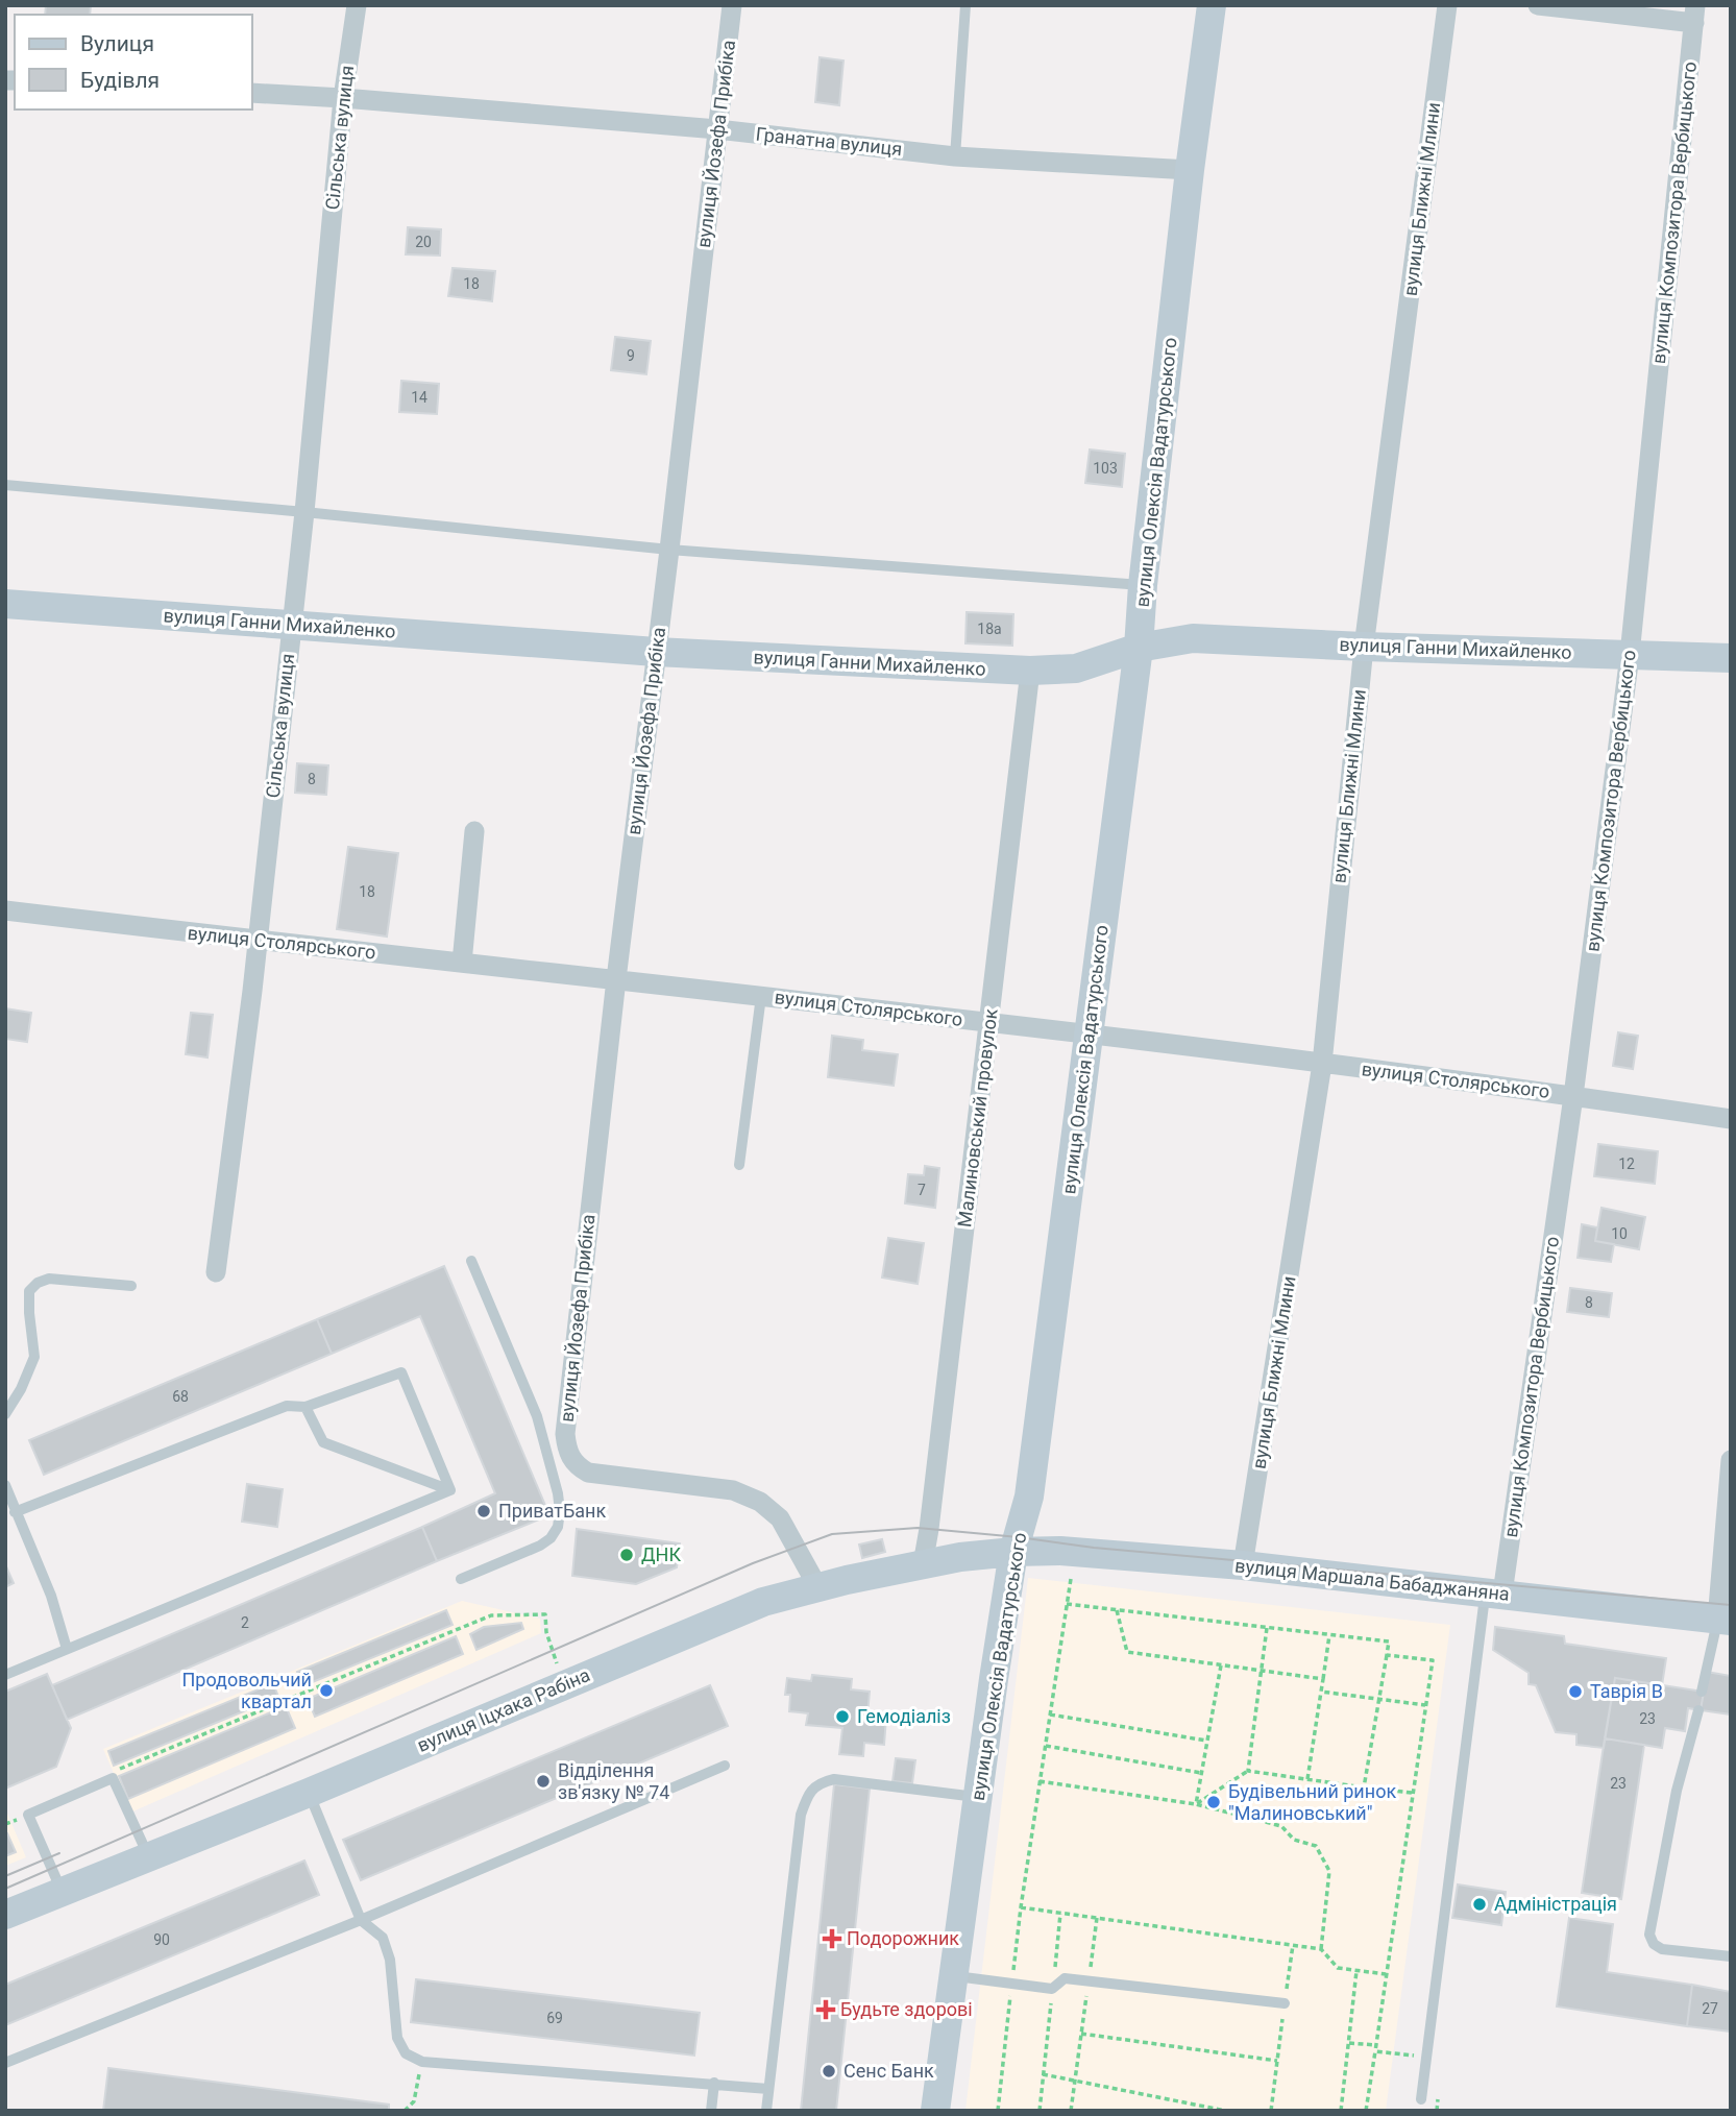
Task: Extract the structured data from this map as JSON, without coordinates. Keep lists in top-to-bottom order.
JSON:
{
  "streets": {
    "street": [
      "Сільська вулиця",
      "Гранатна вулиця",
      "вулиця Йозефа Прибіка",
      "вулиця Ближні Млини",
      "вулиця Композитора Вербицького",
      "вулиця Олексія Вадатурського",
      "вулиця Ганни Михайленко",
      "вулиця Столярського",
      "Малиновський провулок",
      "вулиця Маршала Бабаджаняна",
      "вулиця Іцхака Рабіна"
    ]
  },
  "crossings": [
    ["Сільська вулиця", "Гранатна вулиця"],
    ["Сільська вулиця", "вулиця Ганни Михайленко"],
    ["Сільська вулиця", "вулиця Столярського"],
    ["Гранатна вулиця", "вулиця Йозефа Прибіка"],
    ["Гранатна вулиця", "вулиця Олексія Вадатурського"],
    ["вулиця Йозефа Прибіка", "вулиця Ганни Михайленко"],
    ["вулиця Йозефа Прибіка", "вулиця Столярського"],
    ["вулиця Ближні Млини", "вулиця Ганни Михайленко"],
    ["вулиця Ближні Млини", "вулиця Столярського"],
    ["вулиця Ближні Млини", "вулиця Маршала Бабаджаняна"],
    ["вулиця Композитора Вербицького", "вулиця Ганни Михайленко"],
    ["вулиця Композитора Вербицького", "вулиця Столярського"],
    ["вулиця Композитора Вербицького", "вулиця Маршала Бабаджаняна"],
    ["вулиця Олексія Вадатурського", "вулиця Ганни Михайленко"],
    ["вулиця Олексія Вадатурського", "вулиця Столярського"],
    ["вулиця Олексія Вадатурського", "вулиця Маршала Бабаджаняна"],
    ["вулиця Олексія Вадатурського", "вулиця Іцхака Рабіна"],
    ["вулиця Ганни Михайленко", "Малиновський провулок"],
    ["вулиця Столярського", "Малиновський провулок"],
    ["Малиновський провулок", "вулиця Іцхака Рабіна"],
    ["вулиця Маршала Бабаджаняна", "вулиця Іцхака Рабіна"]
  ],
  "places": {
    "other": [
      "ПриватБанк",
      "ДНК",
      "Продовольчий квартал",
      "Таврія В",
      "Гемодіаліз",
      "Відділення зв'язку № 74",
      "Будівельний ринок \"Малиновський\"",
      "Адміністрація",
      "Сенс Банк"
    ],
    "health": ["Подорожник", "Будьте здорові"]
  },
  "house_numbers": [
    "20",
    "18",
    "9",
    "14",
    "103",
    "18а",
    "8",
    "18",
    "12",
    "7",
    "10",
    "8",
    "68",
    "2",
    "23",
    "23",
    "90",
    "27",
    "69"
  ],
  "legend": ["Вулиця", "Будівля"]
}
